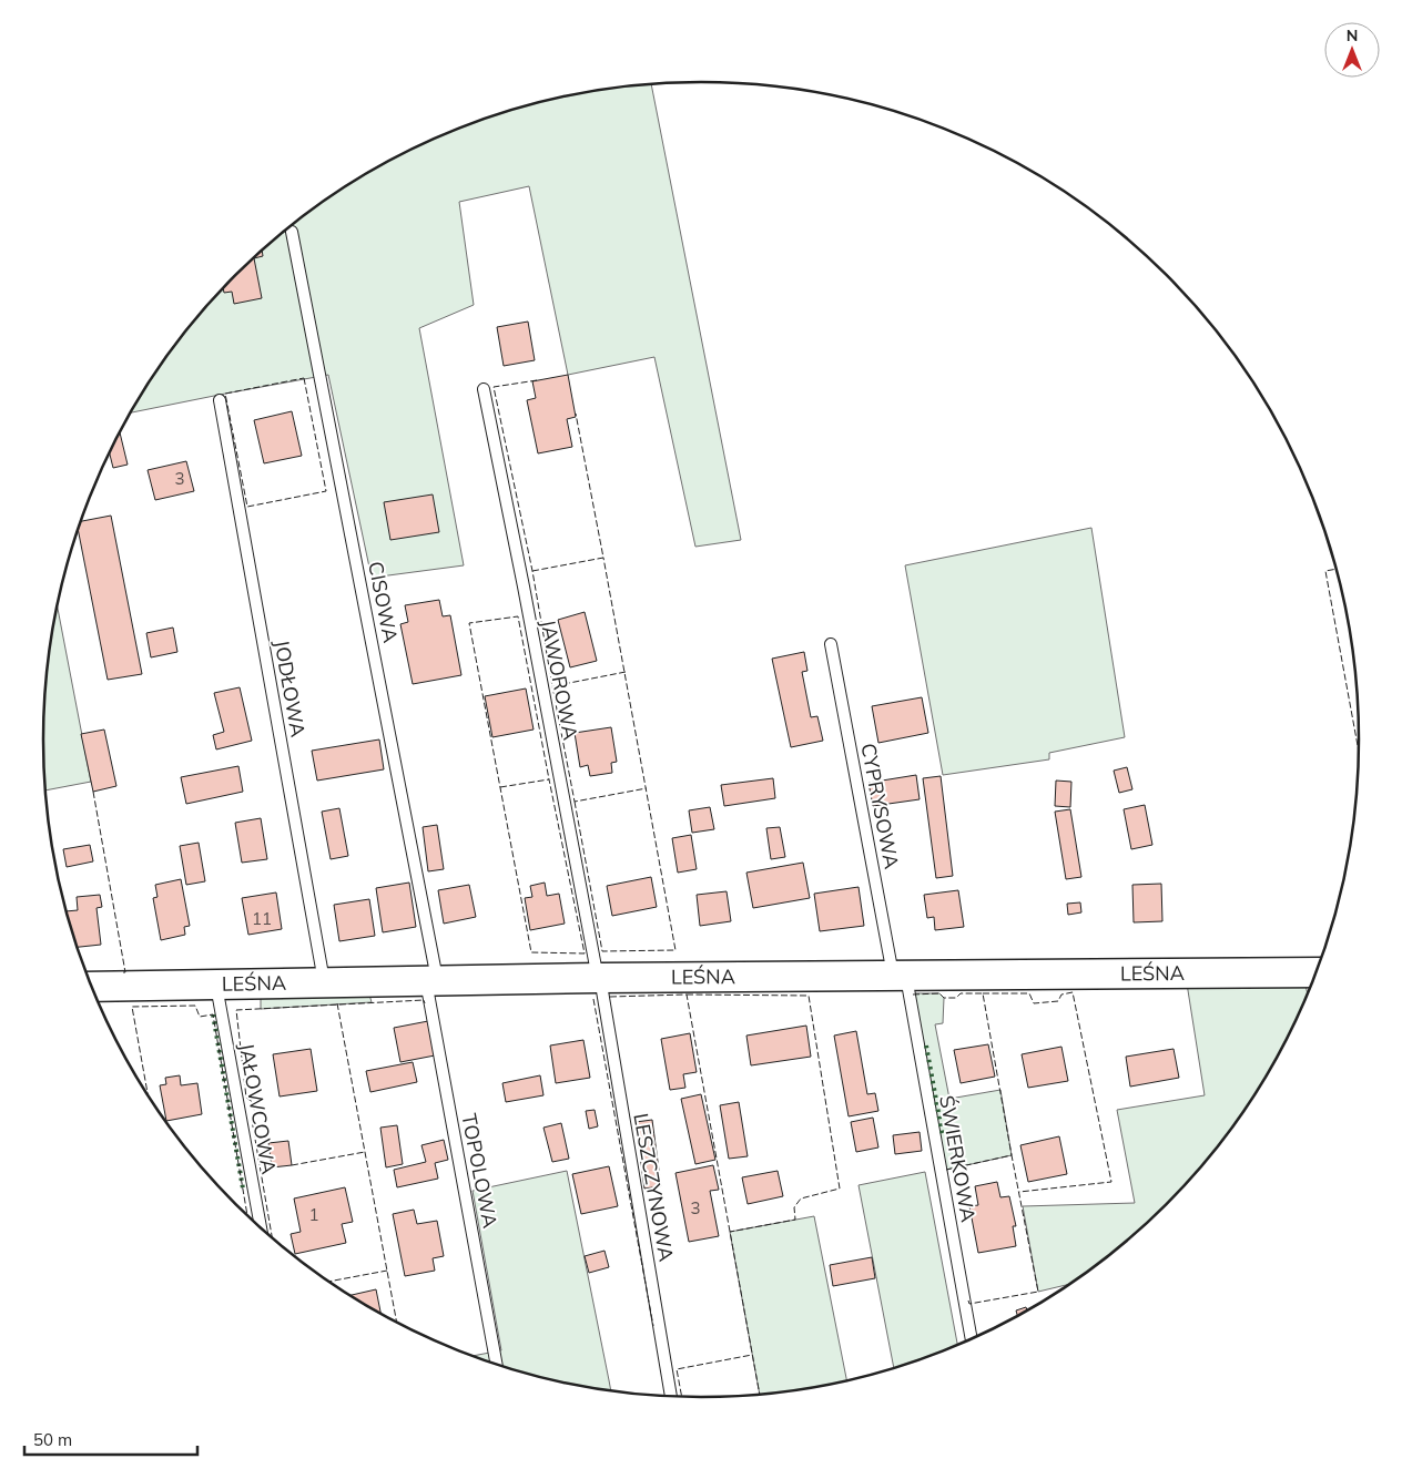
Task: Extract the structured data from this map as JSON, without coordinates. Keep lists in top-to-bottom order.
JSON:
{
  "streets": {
    "street": ["LEŚNA"],
    "lane": [
      "CISOWA",
      "JAWOROWA",
      "JODŁOWA",
      "CYPRYSOWA",
      "JAŁOWCOWA",
      "ŚWIERKOWA",
      "TOPOLOWA",
      "LESZCZYNOWA"
    ]
  },
  "crossings": [
    ["CISOWA", "LEŚNA"],
    ["CISOWA", "TOPOLOWA"],
    ["JAWOROWA", "LEŚNA"],
    ["JAWOROWA", "LESZCZYNOWA"],
    ["JODŁOWA", "LEŚNA"],
    ["CYPRYSOWA", "LEŚNA"],
    ["CYPRYSOWA", "ŚWIERKOWA"],
    ["LEŚNA", "JAŁOWCOWA"],
    ["LEŚNA", "ŚWIERKOWA"],
    ["LEŚNA", "TOPOLOWA"],
    ["LEŚNA", "LESZCZYNOWA"]
  ],
  "house_numbers": [
    "3",
    "11",
    "3",
    "1"
  ],
  "scale_bar": "50 m",
  "north": "top"
}
